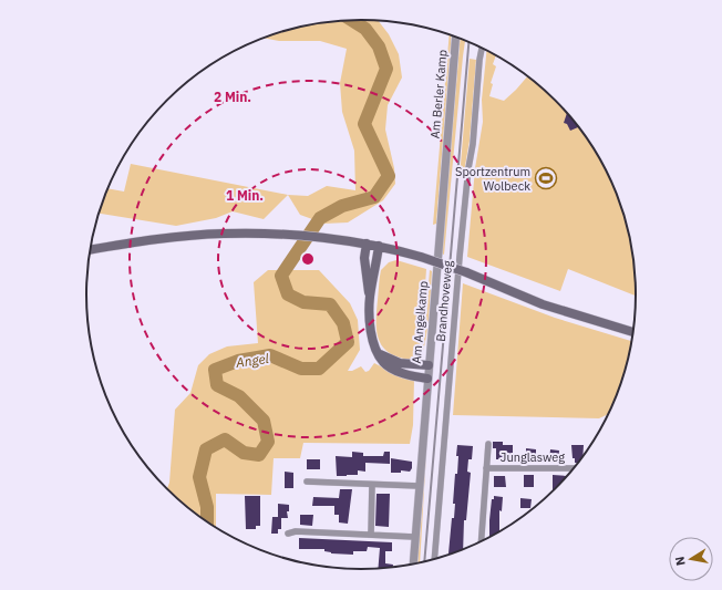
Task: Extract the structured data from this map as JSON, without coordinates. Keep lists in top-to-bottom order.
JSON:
{
  "streets": {
    "street": [
      "Am Berler Kamp",
      "Brandhoveweg",
      "Am Angelkamp",
      "Junglasweg"
    ]
  },
  "crossings": [
    ["Am Berler Kamp", "Am Angelkamp"]
  ],
  "water": ["Angel"],
  "places": {
    "sports": ["Sportzentrum Wolbeck"]
  },
  "north": "left",
  "rings": ["2 Min.", "1 Min."]
}
